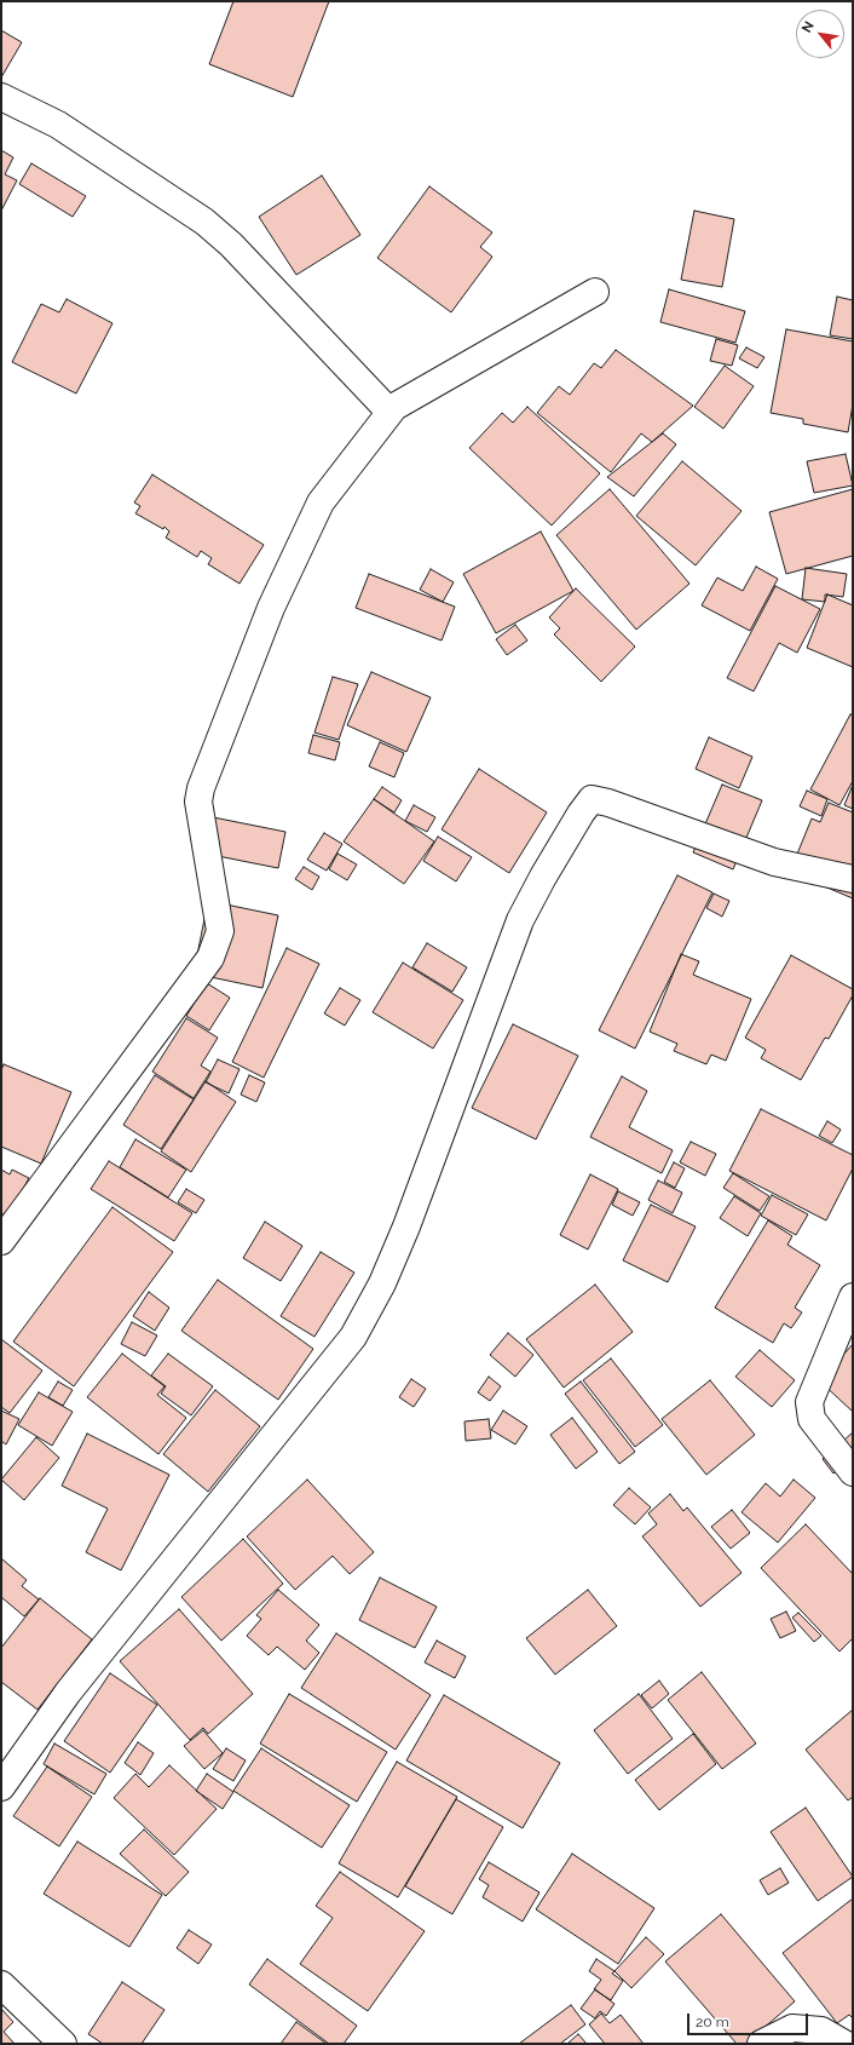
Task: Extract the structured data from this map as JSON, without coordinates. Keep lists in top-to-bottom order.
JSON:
{
  "scale_bar": "20 m",
  "north": "top left"
}
